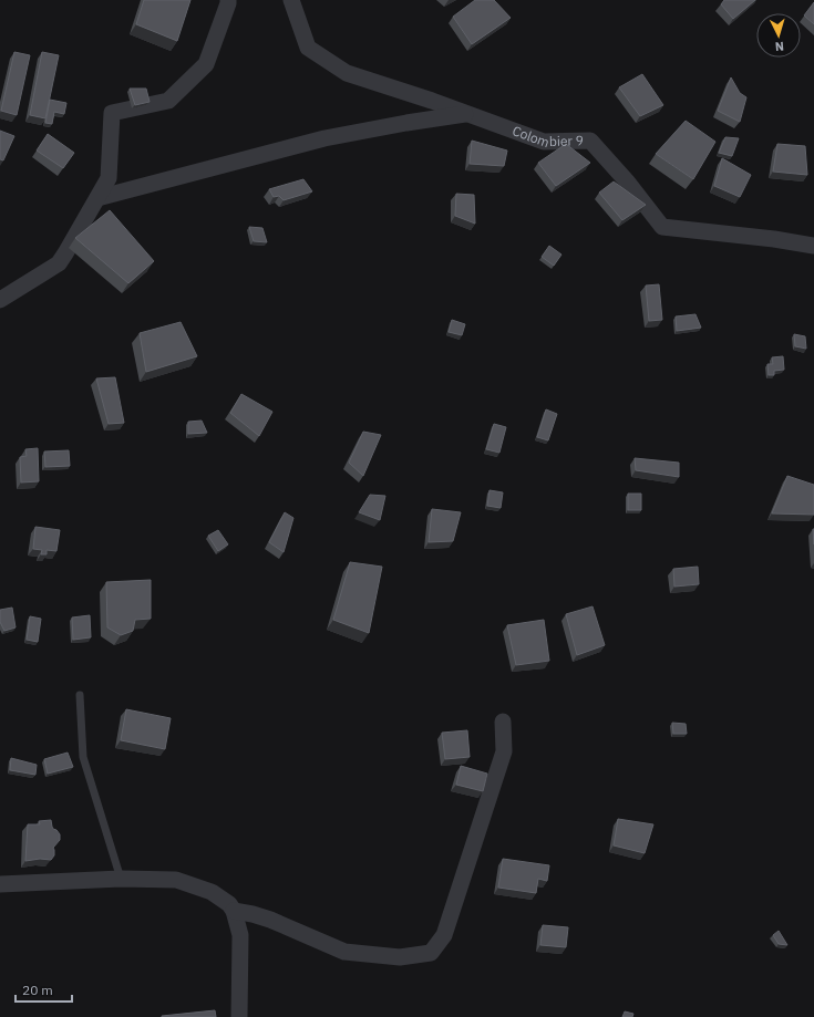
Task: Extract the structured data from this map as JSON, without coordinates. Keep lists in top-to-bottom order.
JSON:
{
  "streets": {
    "street": ["Colombier 9"]
  },
  "scale_bar": "20 m",
  "north": "bottom"
}
